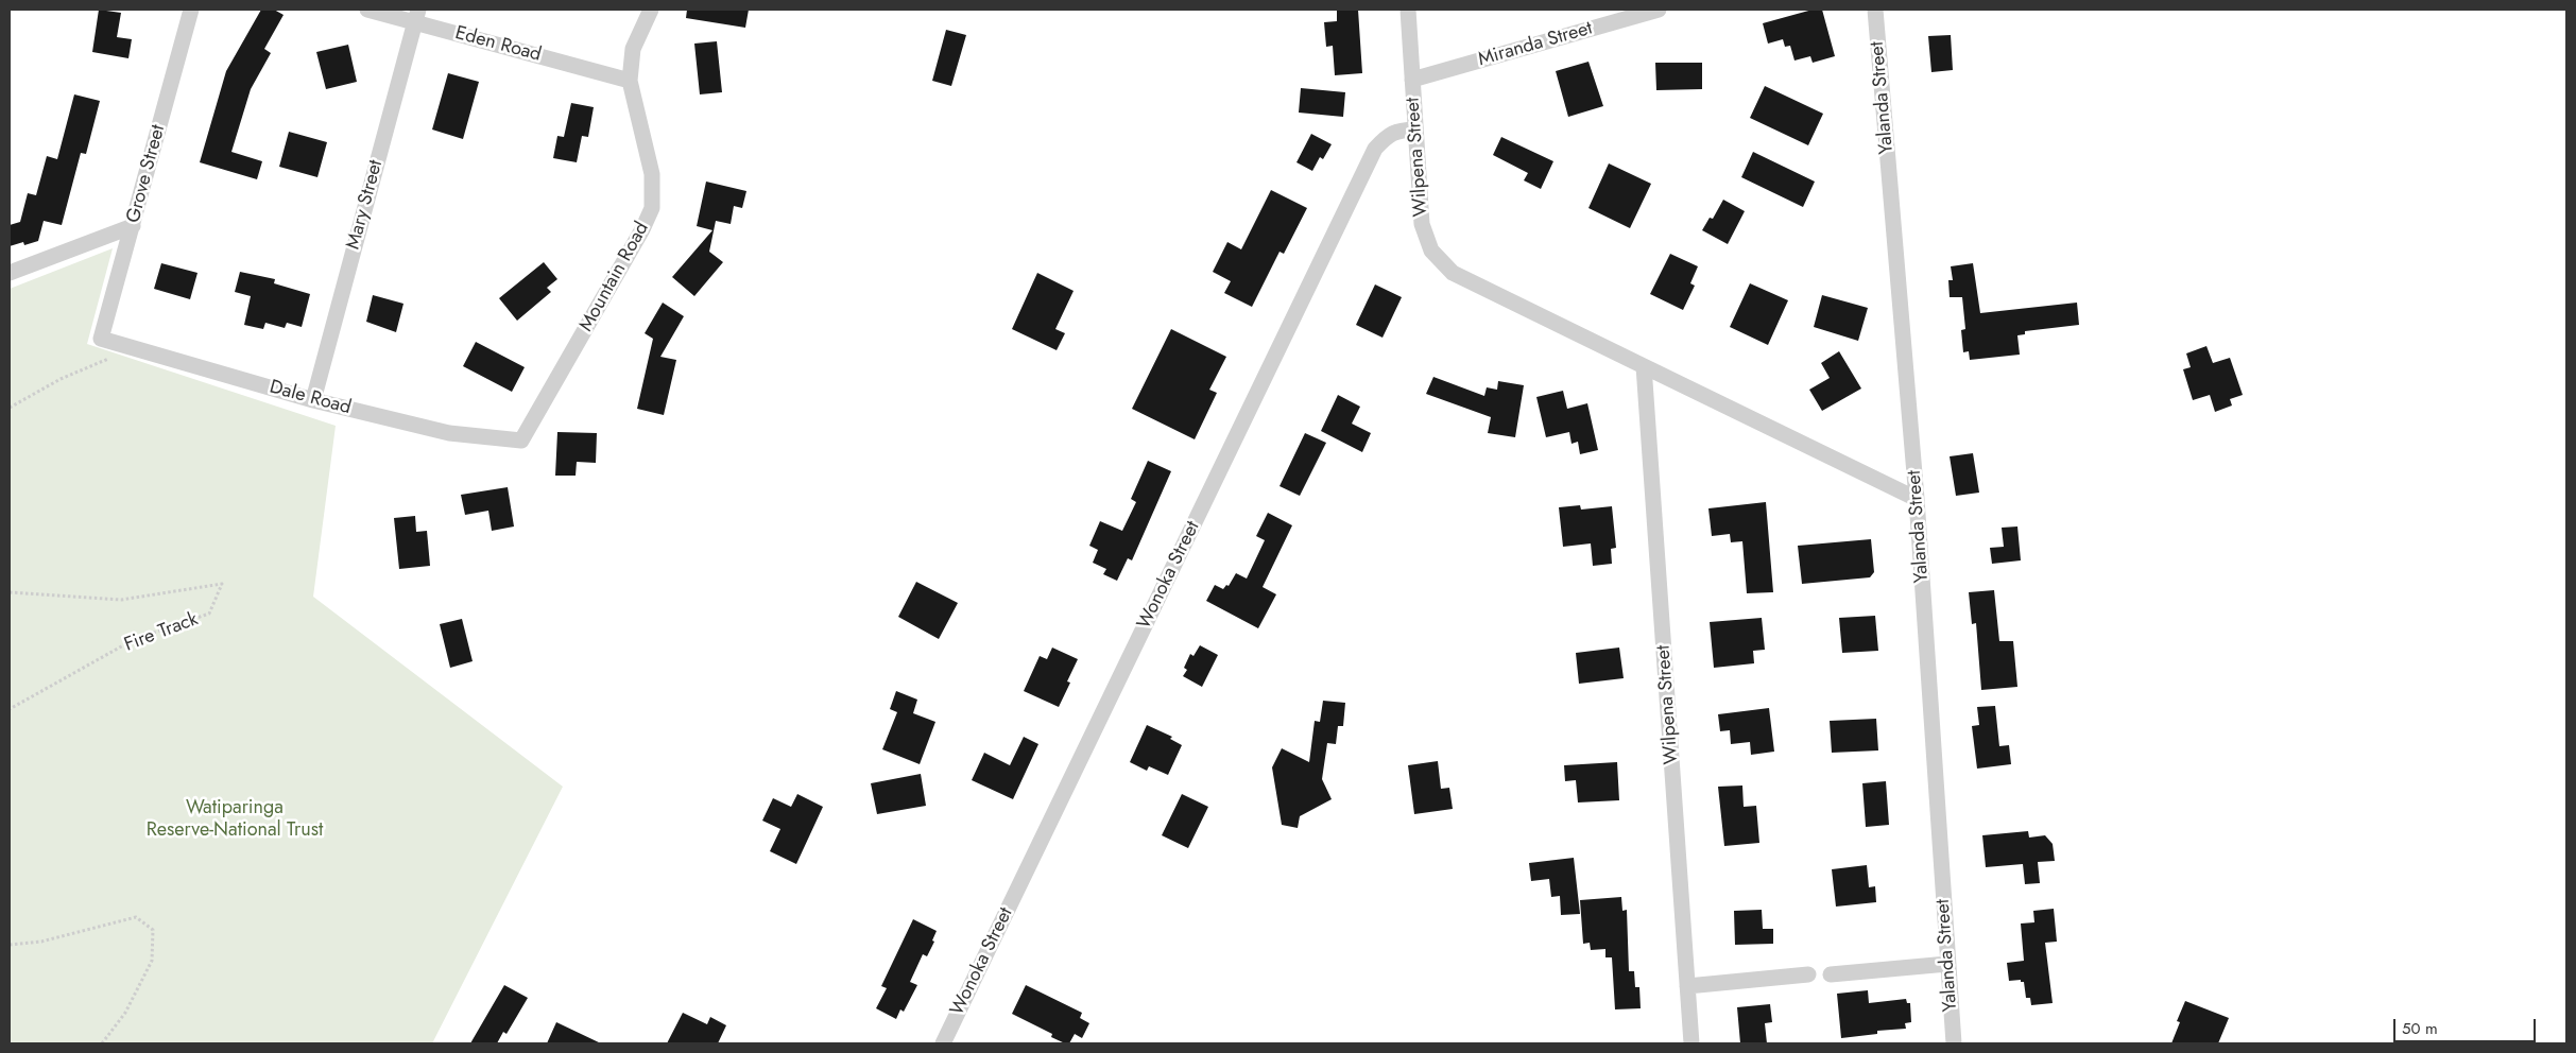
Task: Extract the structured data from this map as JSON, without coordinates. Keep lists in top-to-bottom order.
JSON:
{
  "streets": {
    "street": [
      "Eden Road",
      "Miranda Street",
      "Yalanda Street",
      "Wilpena Street",
      "Grove Street",
      "Mary Street",
      "Mountain Road",
      "Dale Road",
      "Wonoka Street"
    ],
    "path": ["Fire Track"]
  },
  "crossings": [
    ["Eden Road", "Mary Street"],
    ["Eden Road", "Mountain Road"],
    ["Miranda Street", "Wilpena Street"],
    ["Yalanda Street", "Wilpena Street"],
    ["Wilpena Street", "Wonoka Street"],
    ["Grove Street", "Dale Road"],
    ["Mary Street", "Dale Road"],
    ["Mountain Road", "Dale Road"]
  ],
  "parks": ["Watiparinga Reserve-National Trust"],
  "scale_bar": "50 m"
}
